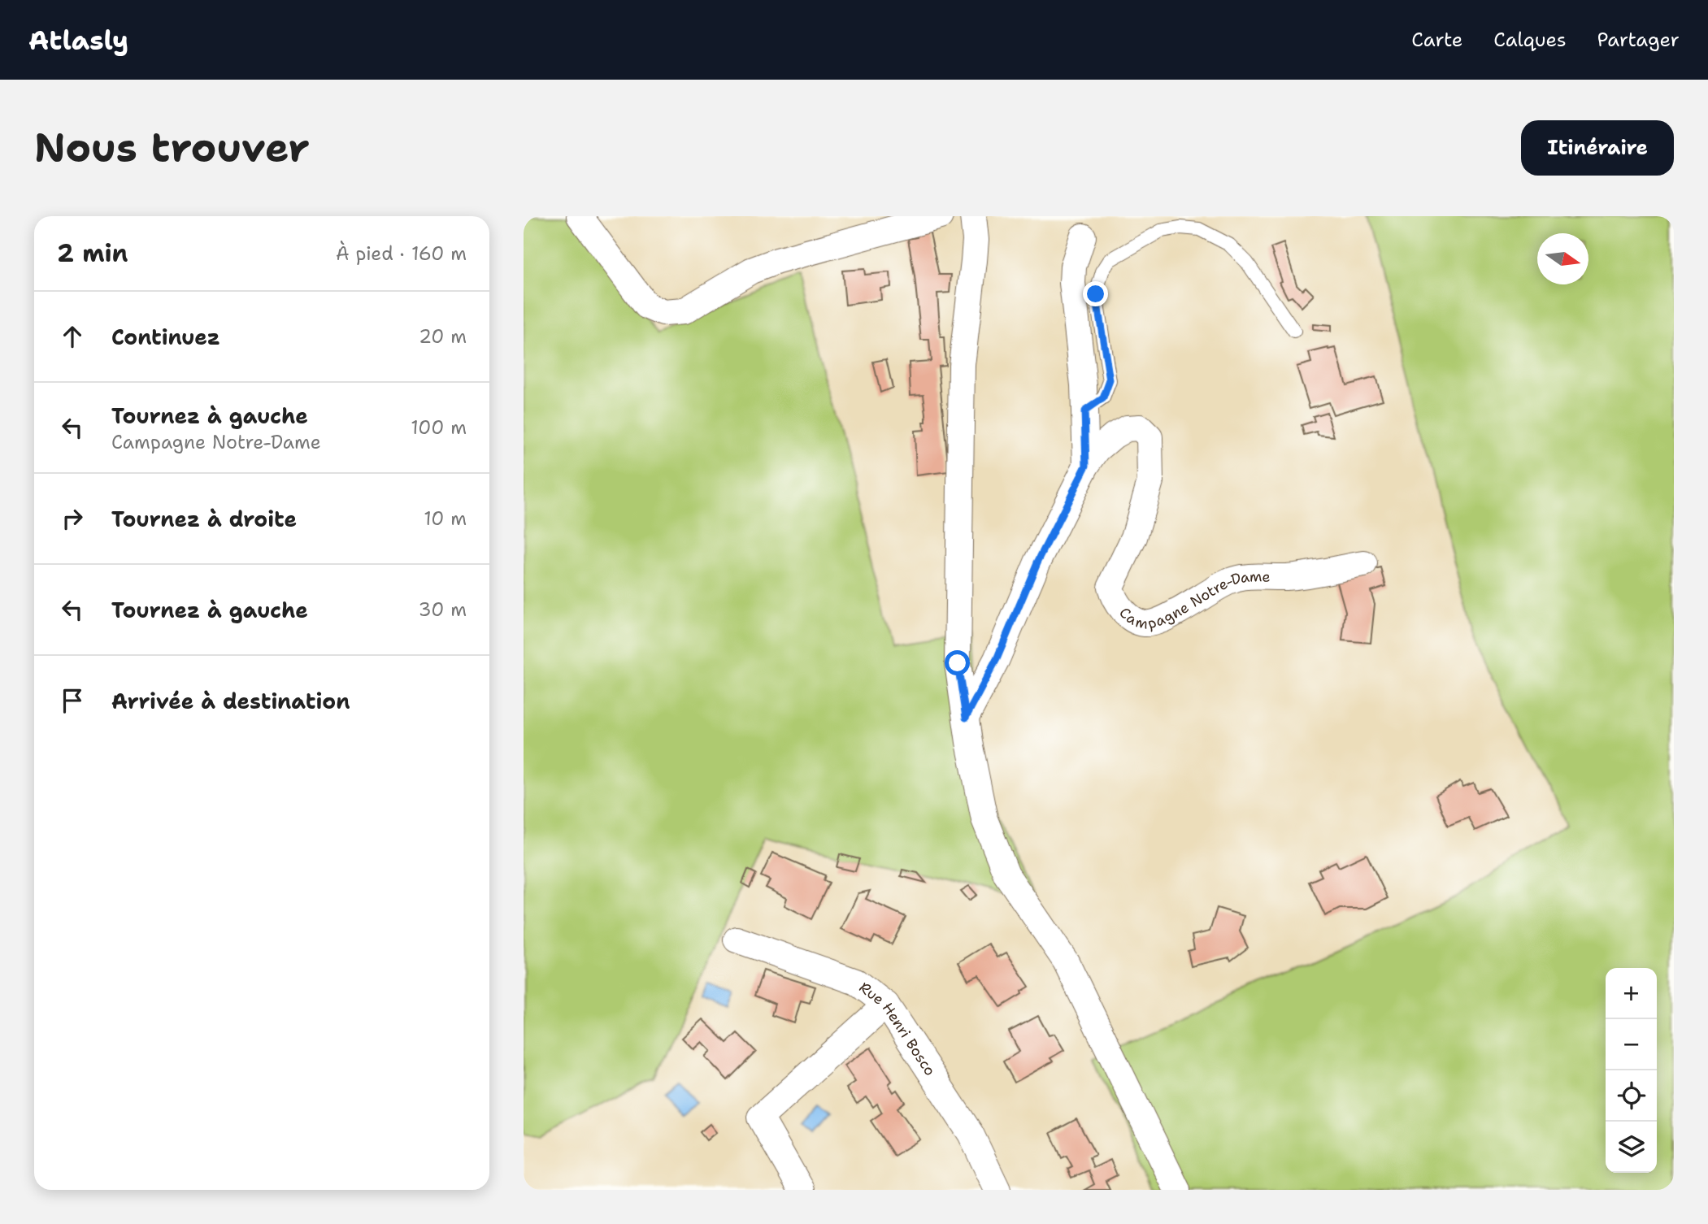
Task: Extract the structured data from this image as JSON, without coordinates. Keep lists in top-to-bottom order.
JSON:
{
  "streets": {
    "street": ["Campagne Notre-Dame", "Rue Henri Bosco"]
  },
  "north": "right",
  "page": {
    "header": "Atlasly",
    "nav": ["Carte", "Calques", "Partager"],
    "buttons": "Itinéraire",
    "title": "Nous trouver",
    "heading": ["2 min", "À pied · 160 m"],
    "list": [
      ["Continuez", "20 m"],
      ["Tournez à gauche", "Campagne Notre-Dame", "100 m"],
      ["Tournez à droite", "10 m"],
      ["Tournez à gauche", "30 m"],
      "Arrivée à destination"
    ],
    "map_buttons": ["+", "−"]
  }
}
